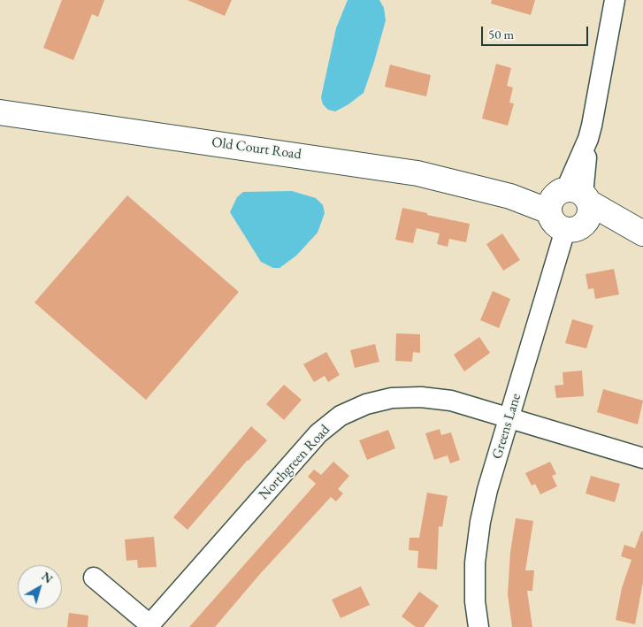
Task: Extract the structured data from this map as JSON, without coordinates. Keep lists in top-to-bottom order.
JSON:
{
  "streets": {
    "main road": ["Old Court Road"],
    "street": ["Greens Lane", "Northgreen Road"]
  },
  "crossings": [
    ["Greens Lane", "Northgreen Road"]
  ],
  "scale_bar": "50 m",
  "north": "top right"
}
